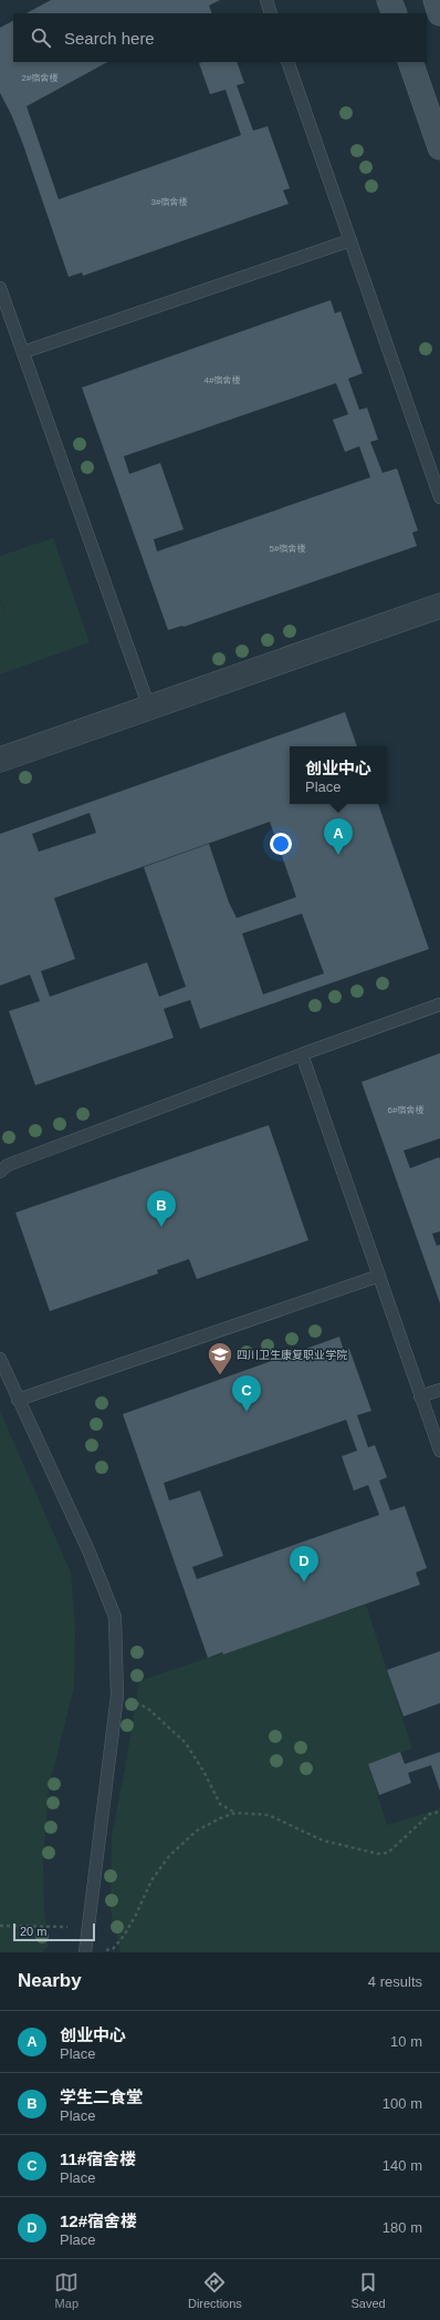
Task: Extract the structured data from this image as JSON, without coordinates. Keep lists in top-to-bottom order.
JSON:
{
  "places": {
    "school or university": ["四川卫生康复职业学院"]
  },
  "house_numbers": [
    "2#宿舍楼",
    "3#宿舍楼",
    "4#宿舍楼",
    "5#宿舍楼",
    "6#宿舍楼"
  ],
  "scale_bar": "20 m",
  "page": {
    "search": "Search here",
    "popup": ["创业中心", "Place"],
    "pins": [
      "A",
      "B",
      "C",
      "D"
    ],
    "scale": "20 m",
    "heading": ["Nearby", "4 results"],
    "list": [
      {
        "mark": "A",
        "name": "创业中心",
        "note": "Place",
        "value": "10 m"
      },
      {
        "mark": "B",
        "name": "学生二食堂",
        "note": "Place",
        "value": "100 m"
      },
      {
        "mark": "C",
        "name": "11#宿舍楼",
        "note": "Place",
        "value": "140 m"
      },
      {
        "mark": "D",
        "name": "12#宿舍楼",
        "note": "Place",
        "value": "180 m"
      }
    ],
    "nav": ["Map", "Directions", "Saved"]
  }
}
